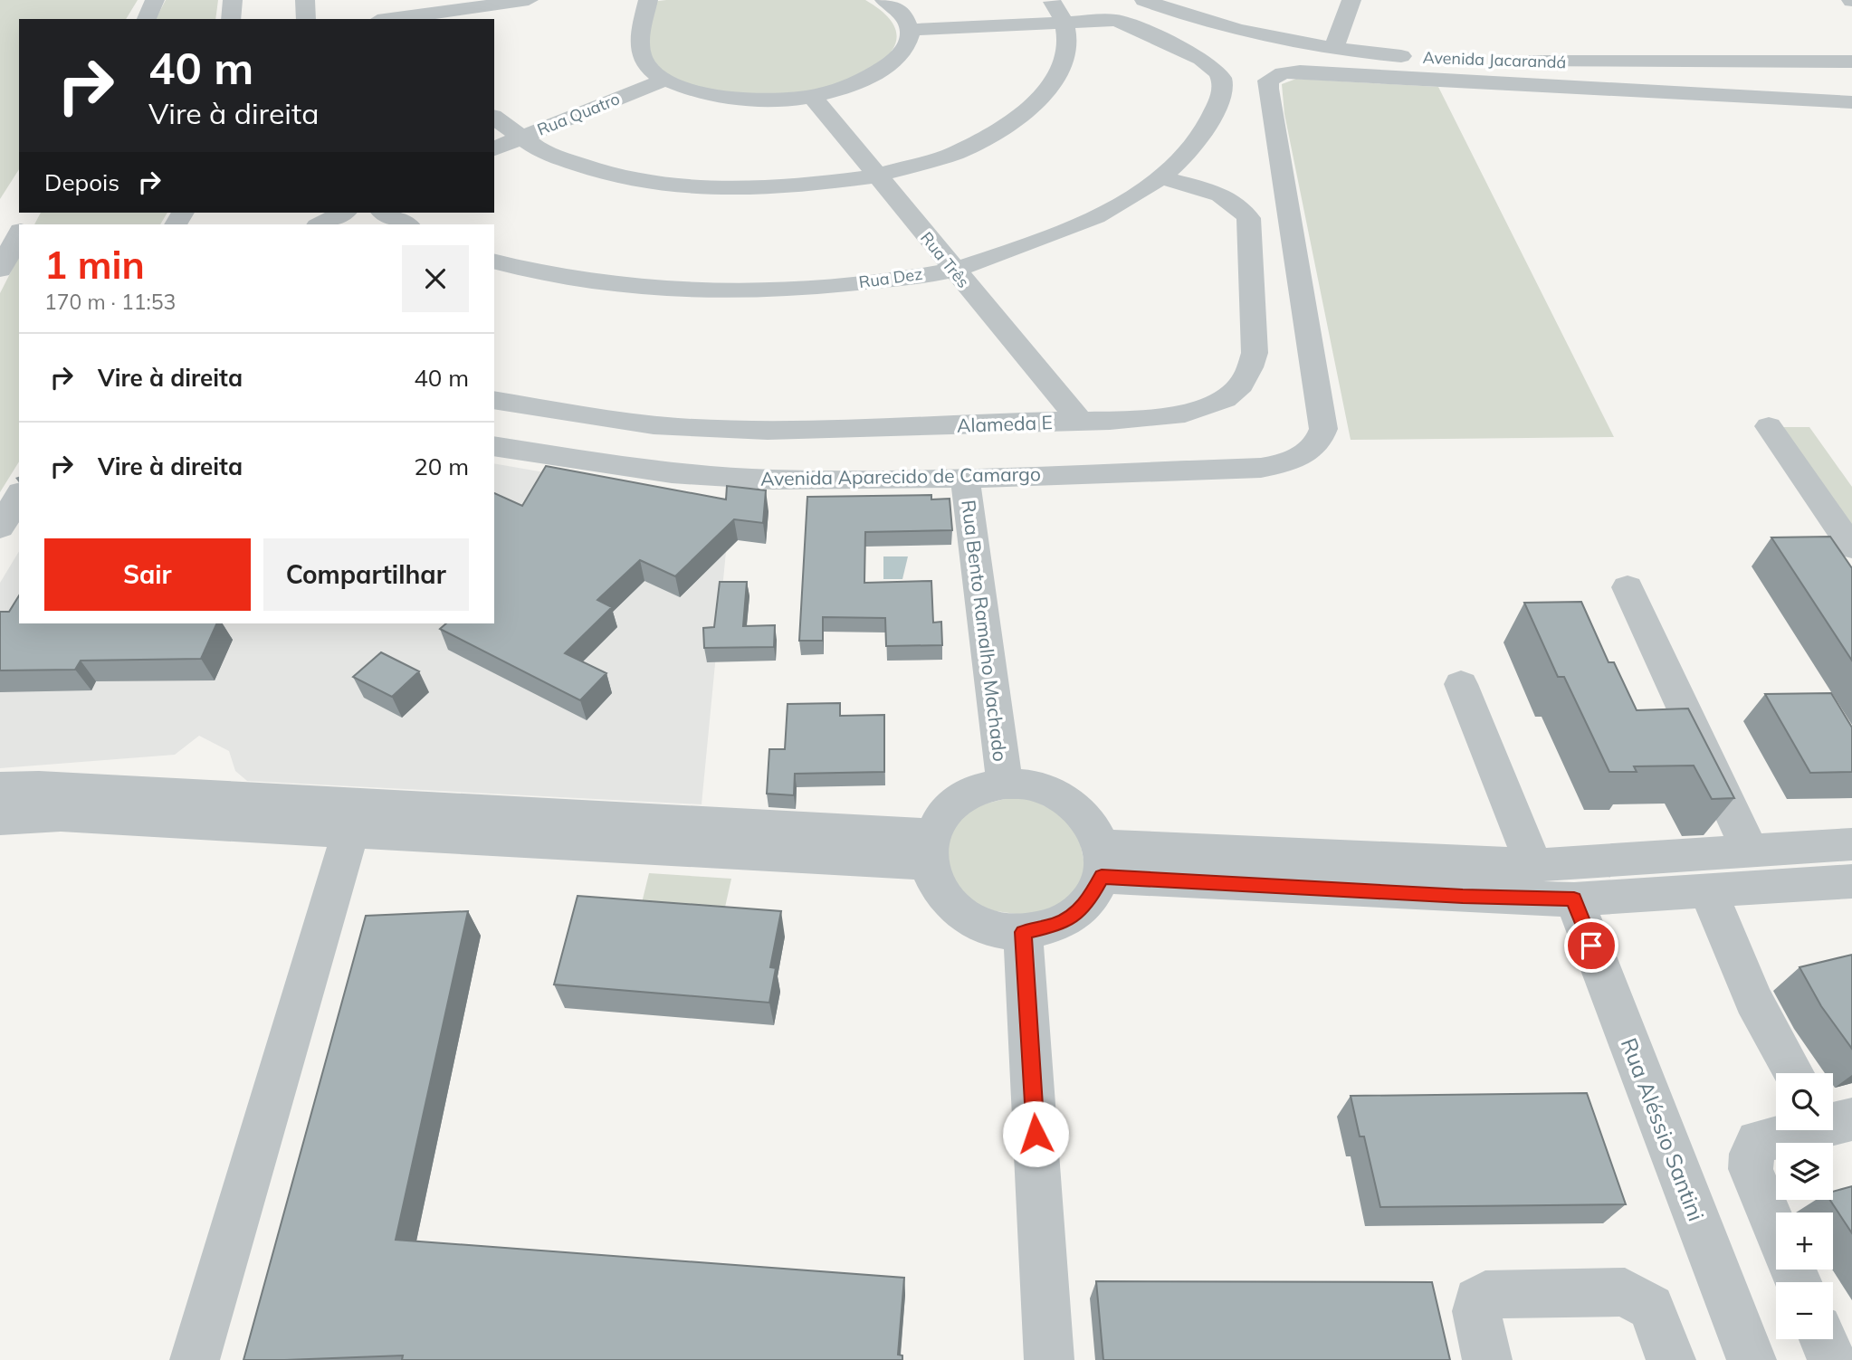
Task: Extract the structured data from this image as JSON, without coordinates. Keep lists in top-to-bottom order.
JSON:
{
  "streets": {
    "street": [
      "Avenida Jacarandá",
      "Rua Quatro",
      "Rua Três",
      "Rua Dez",
      "Alameda E",
      "Avenida Aparecido de Camargo",
      "Rua Bento Ramalho Machado",
      "Rua Aléssio Santini"
    ]
  },
  "crossings": [
    ["Rua Três", "Rua Dez"],
    ["Rua Três", "Alameda E"],
    ["Rua Dez", "Alameda E"],
    ["Avenida Aparecido de Camargo", "Rua Bento Ramalho Machado"]
  ],
  "page": {
    "turn": ["40 m", "Vire à direita"],
    "then": "Depois",
    "heading": ["1 min", "170 m · 11:53"],
    "list": [
      {
        "name": "Vire à direita",
        "value": "40 m"
      },
      {
        "name": "Vire à direita",
        "value": "20 m"
      }
    ],
    "buttons": ["Sair", "Compartilhar"],
    "map_buttons": ["+", "−"]
  }
}
